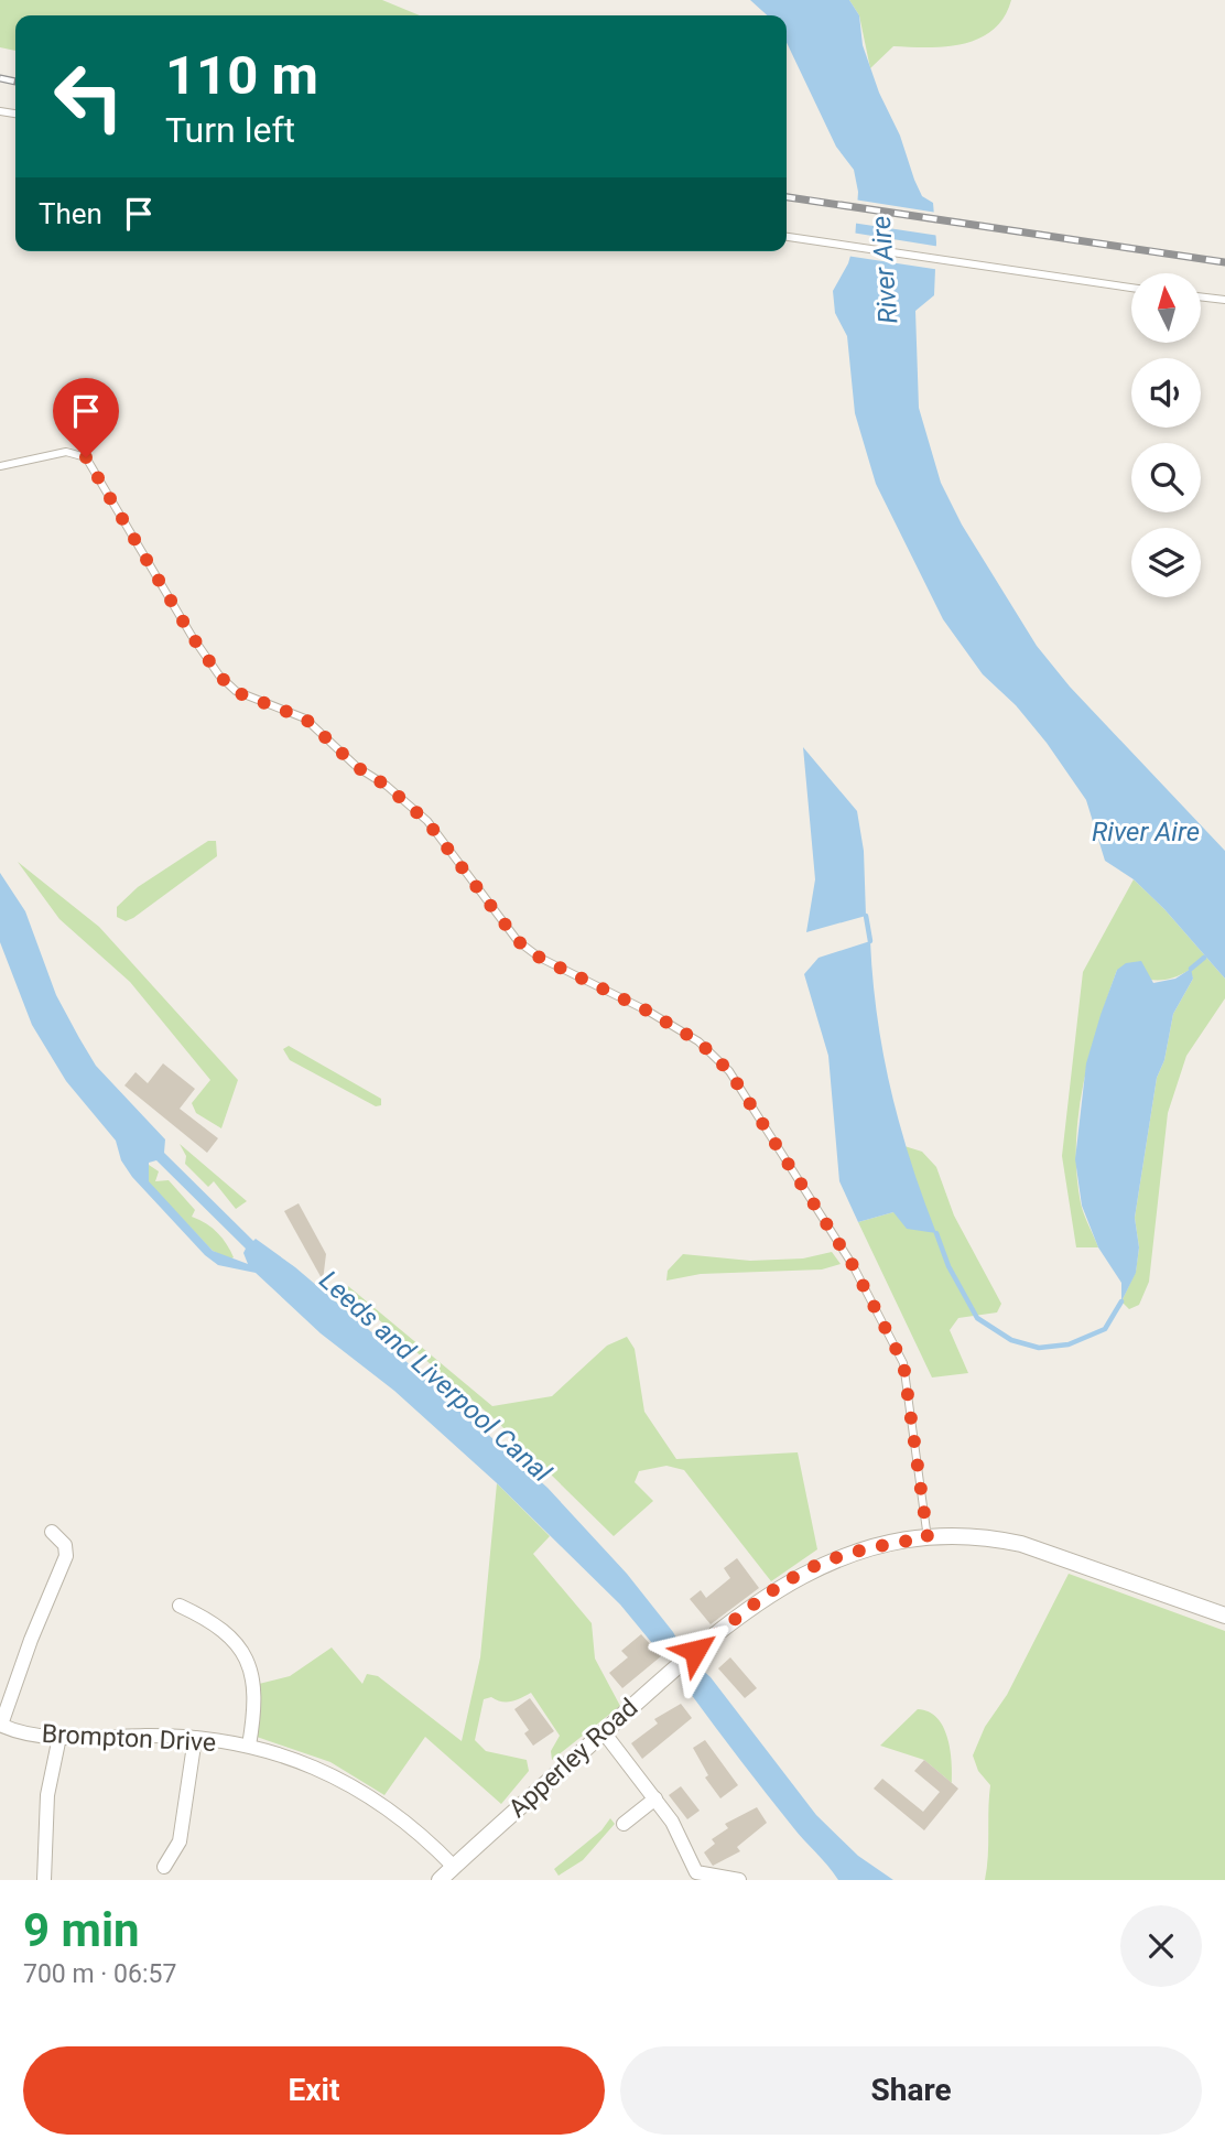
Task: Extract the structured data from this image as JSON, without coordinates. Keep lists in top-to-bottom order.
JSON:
{
  "streets": {
    "street": ["Brompton Drive", "Apperley Road"]
  },
  "crossings": [
    ["Brompton Drive", "Apperley Road"]
  ],
  "water": ["River Aire", "Leeds and Liverpool Canal"],
  "north": "top",
  "page": {
    "turn": ["110 m", "Turn left"],
    "then": "Then",
    "heading": ["9 min", "700 m · 06:57"],
    "buttons": ["Exit", "Share"]
  }
}
